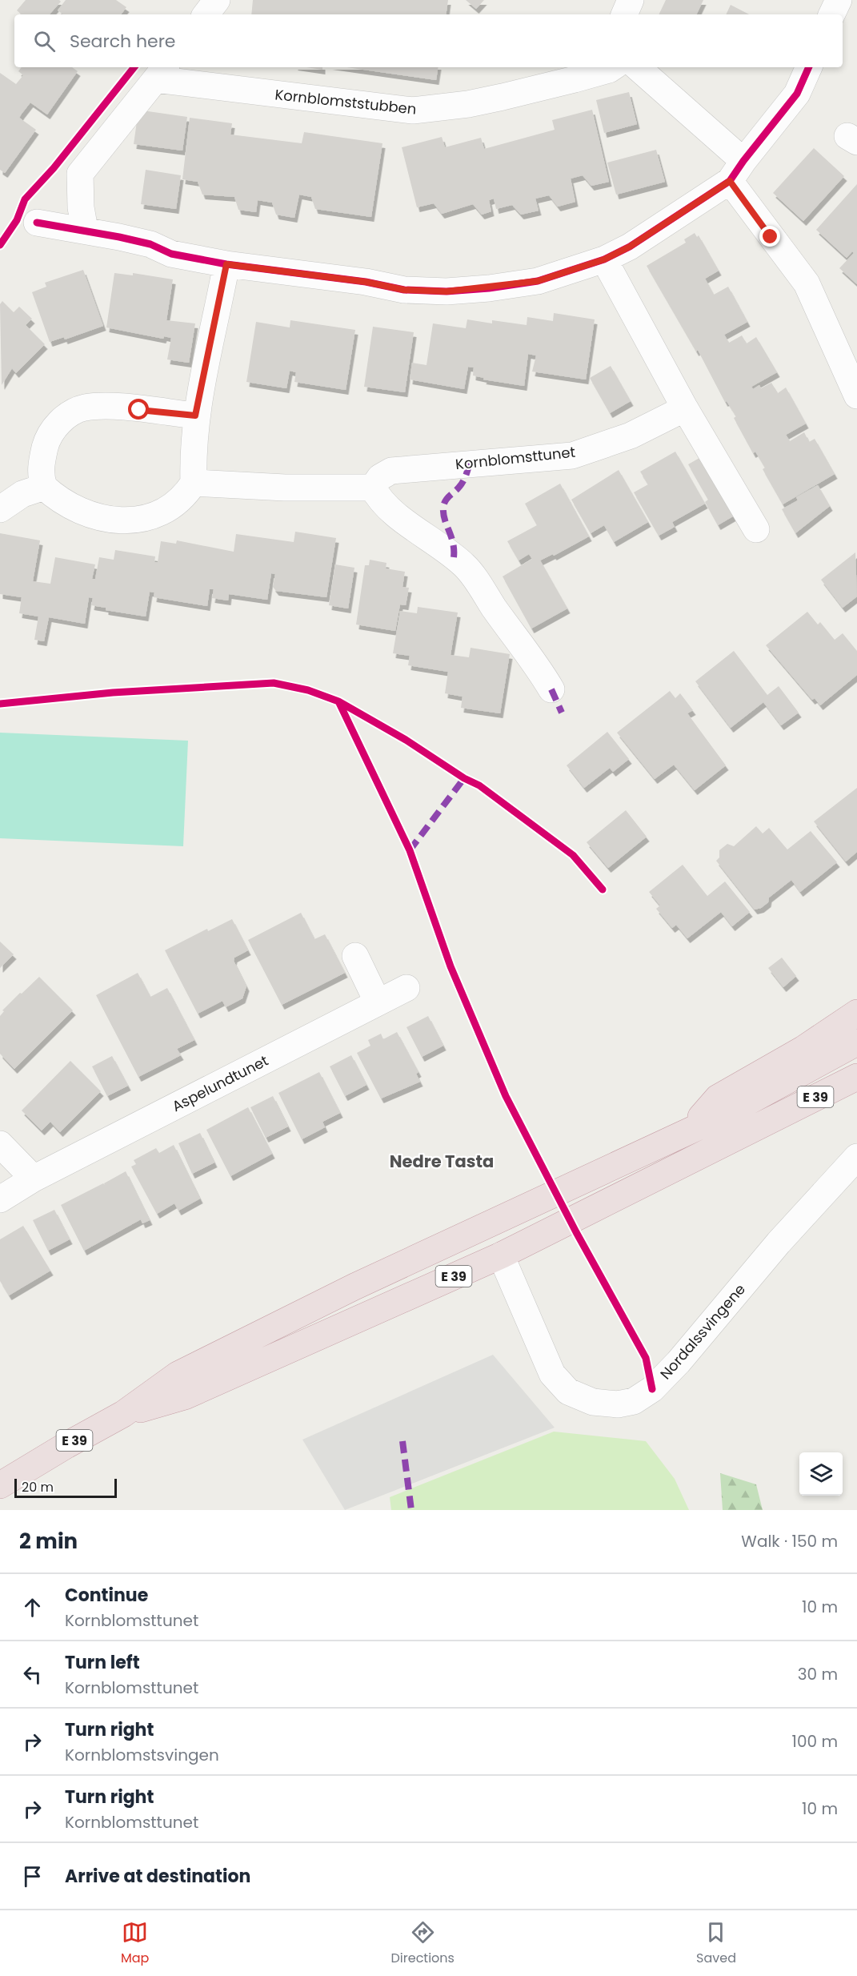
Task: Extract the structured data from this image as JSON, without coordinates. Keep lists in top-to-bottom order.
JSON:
{
  "streets": {
    "highway": ["E 39"],
    "street": [
      "Kornblomststubben",
      "Kornblomsttunet",
      "Aspelundtunet",
      "Nordalssvingene"
    ]
  },
  "crossings": [
    ["E 39", "Nordalssvingene"]
  ],
  "districts": ["Nedre Tasta"],
  "scale_bar": "20 m",
  "page": {
    "search": "Search here",
    "scale": "20 m",
    "heading": ["2 min", "Walk · 150 m"],
    "list": [
      ["Continue", "Kornblomsttunet", "10 m"],
      ["Turn left", "Kornblomsttunet", "30 m"],
      ["Turn right", "Kornblomstsvingen", "100 m"],
      ["Turn right", "Kornblomsttunet", "10 m"],
      "Arrive at destination"
    ],
    "nav": ["Map", "Directions", "Saved"]
  }
}
